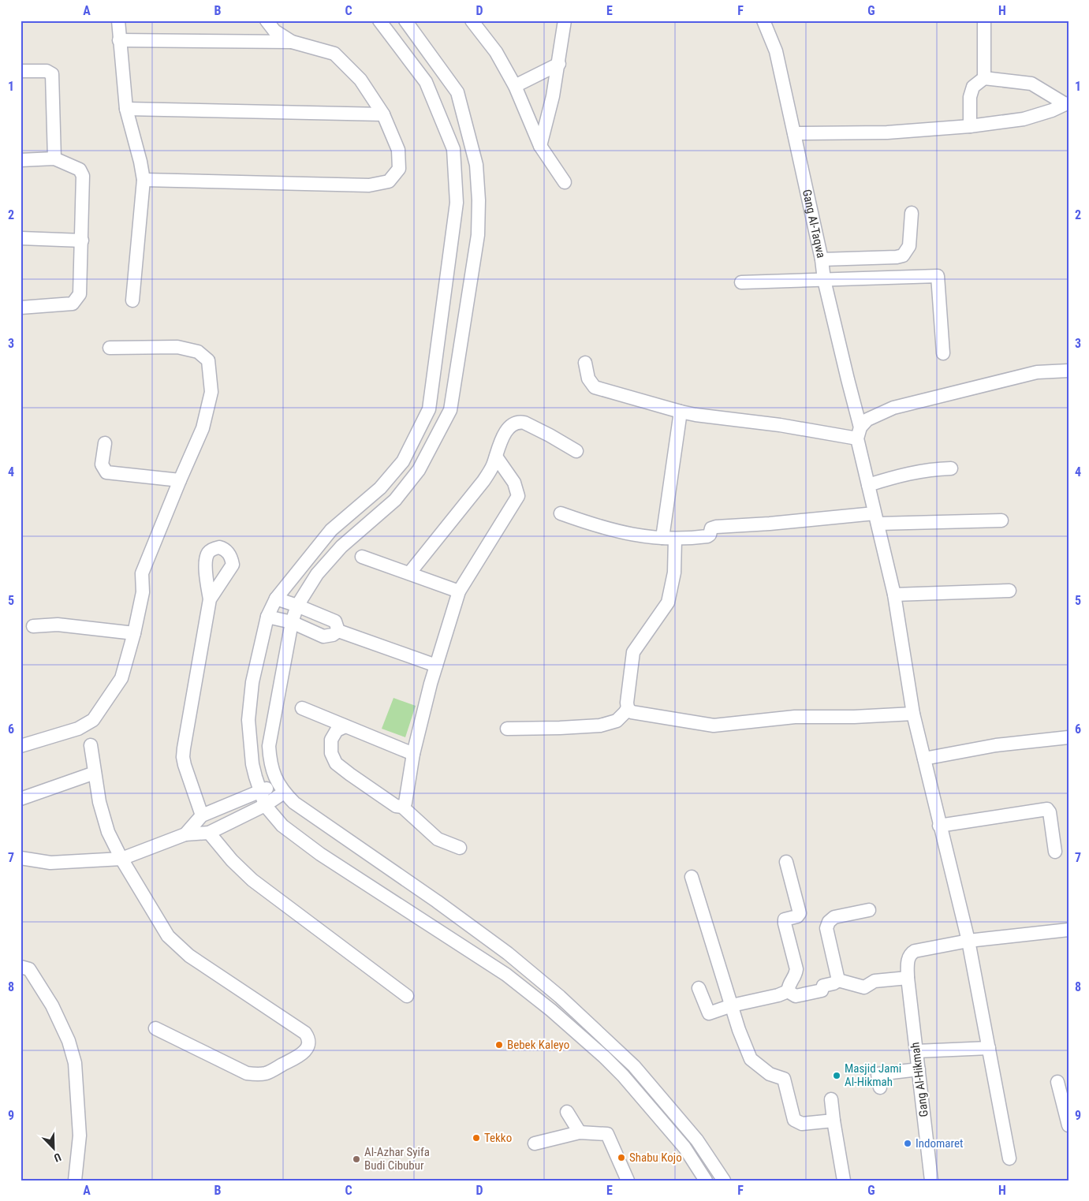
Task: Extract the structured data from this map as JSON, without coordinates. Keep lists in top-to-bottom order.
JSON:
{
  "streets": {
    "street": ["Gang Al-Taqwa", "Gang Al-Hikmah"]
  },
  "crossings": [
    ["Gang Al-Taqwa", "Gang Al-Hikmah"]
  ],
  "places": [
    "Bebek Kaleyo",
    "Masjid Jami Al-Hikmah",
    "Tekko",
    "Indomaret",
    "Shabu Kojo",
    "Al-Azhar Syifa Budi Cibubur"
  ],
  "north": "bottom right",
  "grid": {
    "columns": [
      "A",
      "B",
      "C",
      "D",
      "E",
      "F",
      "G",
      "H"
    ],
    "rows": [
      "1",
      "2",
      "3",
      "4",
      "5",
      "6",
      "7",
      "8",
      "9"
    ]
  }
}
